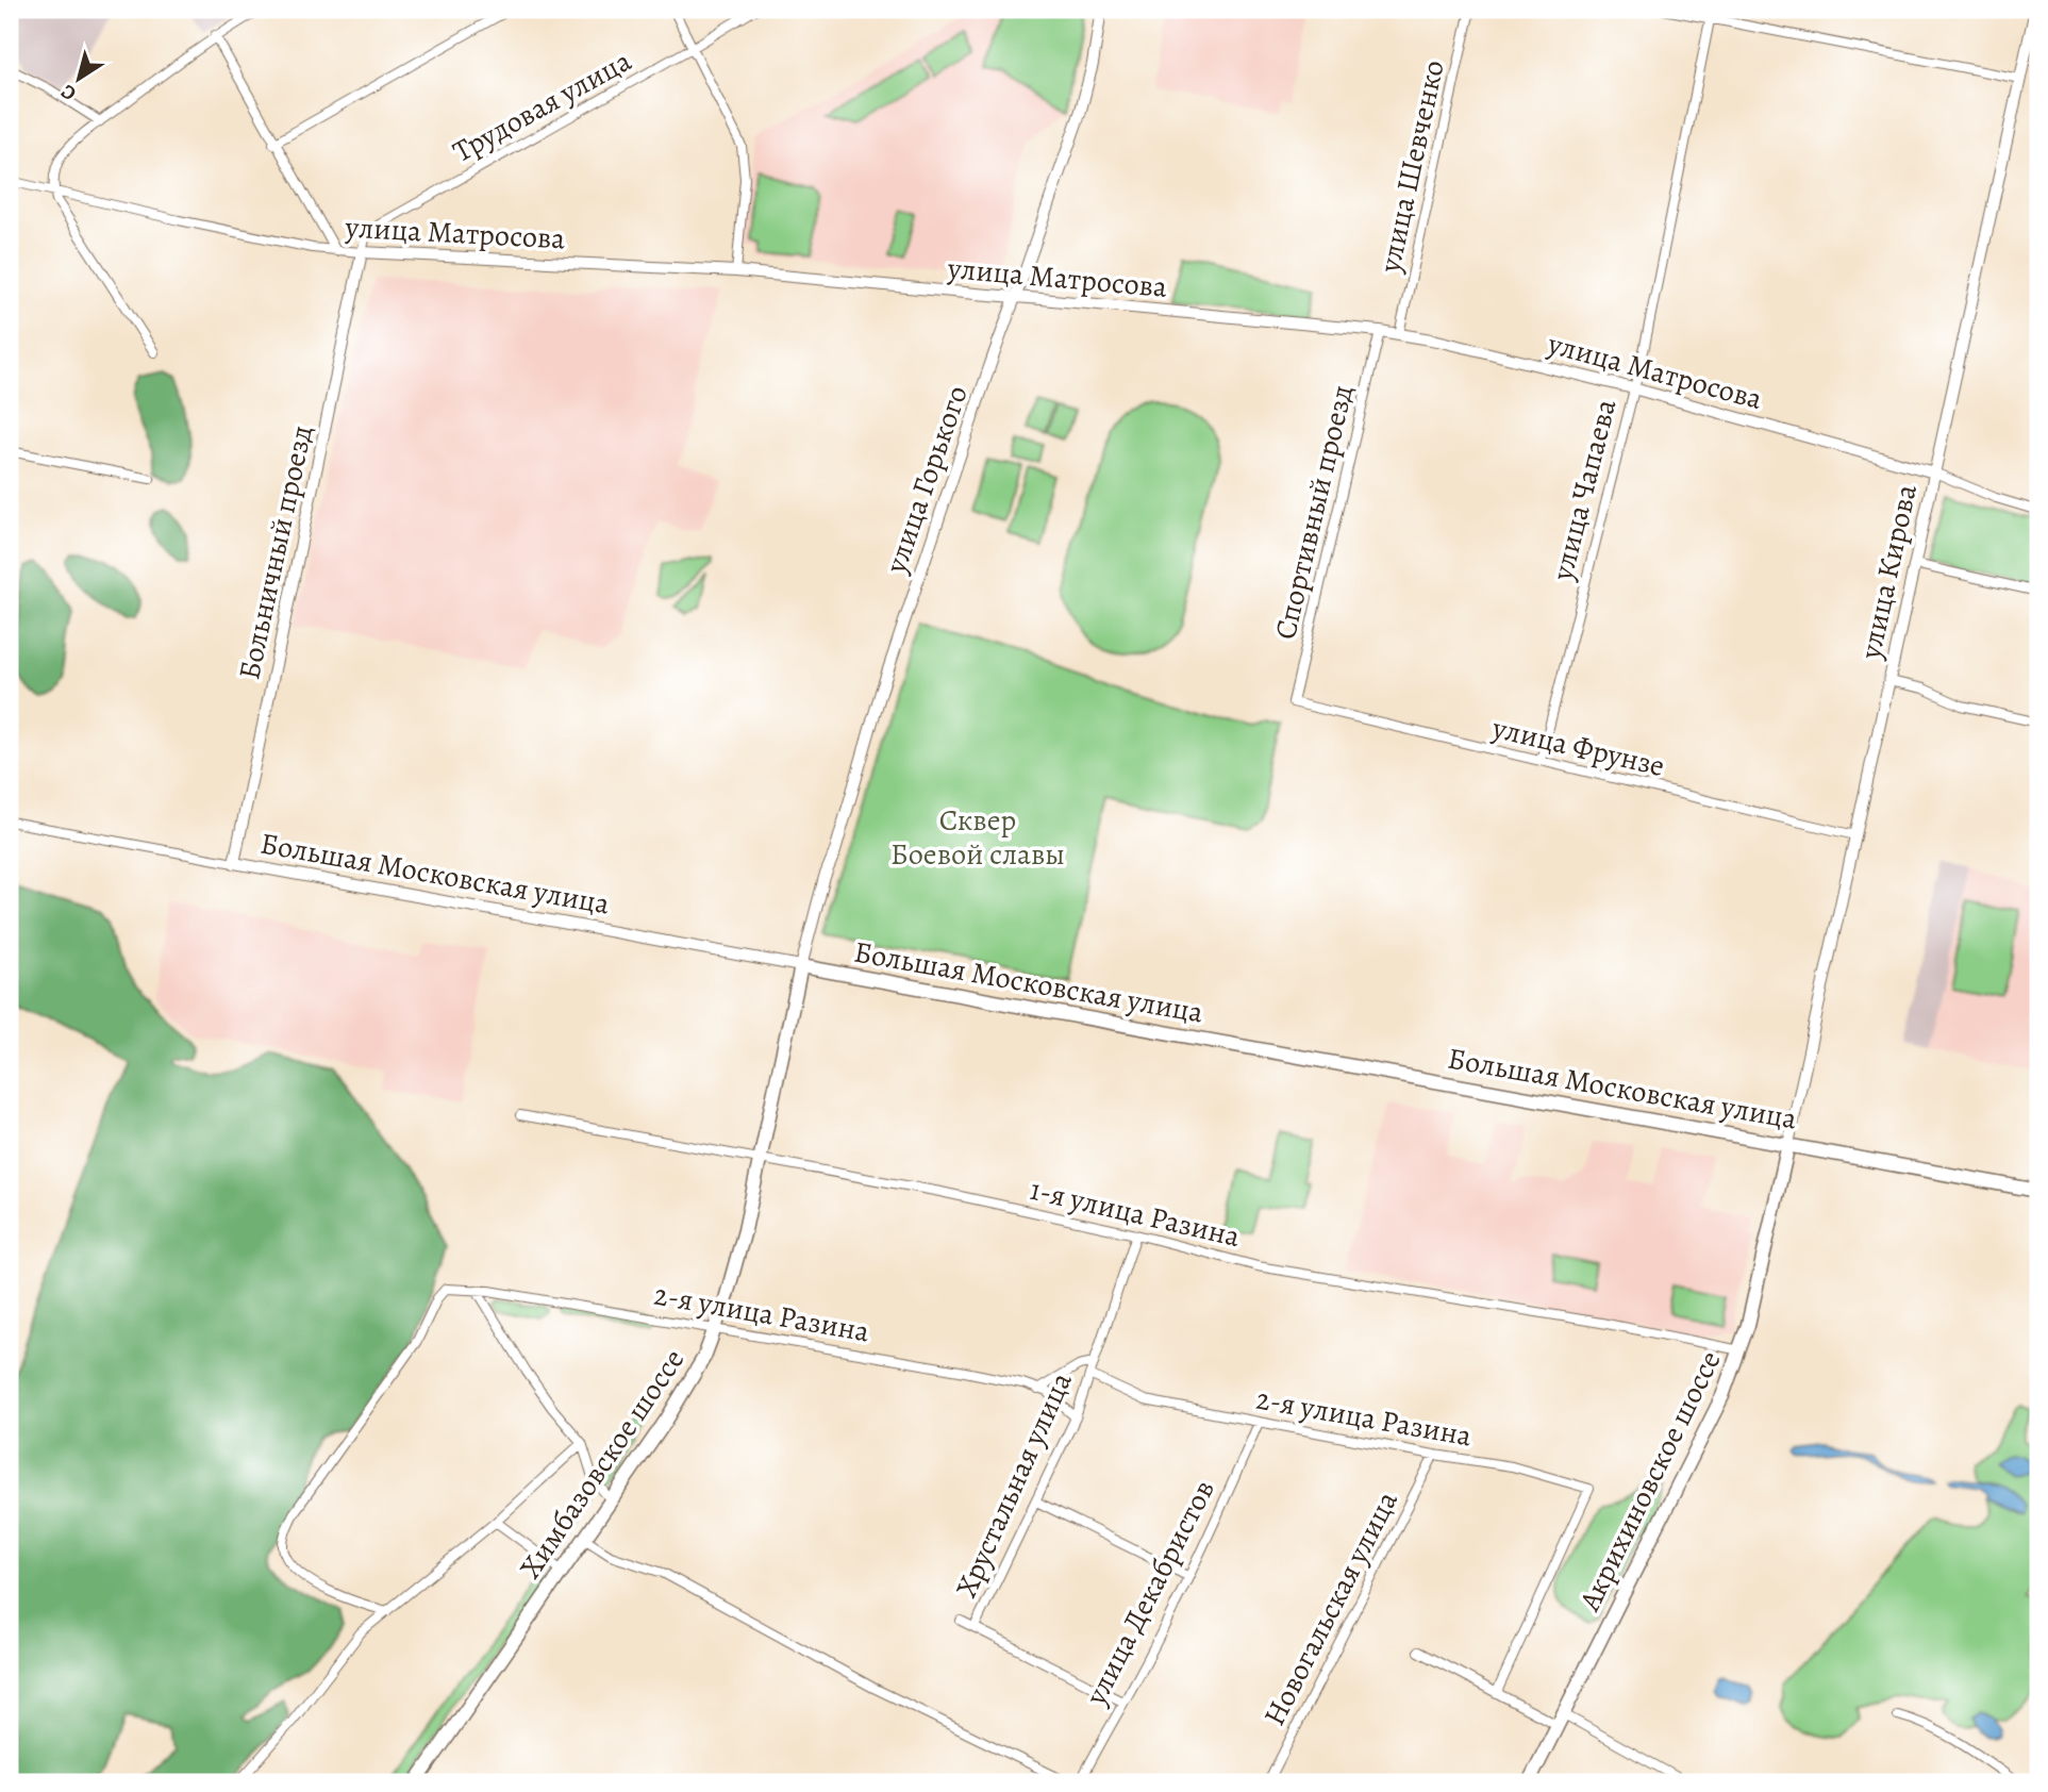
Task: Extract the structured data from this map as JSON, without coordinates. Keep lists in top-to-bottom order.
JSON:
{
  "streets": {
    "main road": ["Большая Московская улица", "Химбазовское шоссе", "Акрихиновское шоссе"],
    "street": [
      "Трудовая улица",
      "улица Шевченко",
      "улица Матросова",
      "улица Горького",
      "улица Чапаева",
      "Спортивный проезд",
      "Больничный проезд",
      "улица Кирова",
      "улица Фрунзе",
      "1-я улица Разина",
      "2-я улица Разина",
      "Хрустальная улица",
      "улица Декабристов",
      "Новогальская улица"
    ]
  },
  "crossings": [
    ["Трудовая улица", "улица Матросова"],
    ["Трудовая улица", "Больничный проезд"],
    ["улица Шевченко", "улица Матросова"],
    ["улица Матросова", "улица Горького"],
    ["улица Матросова", "улица Чапаева"],
    ["улица Матросова", "Спортивный проезд"],
    ["улица Матросова", "Больничный проезд"],
    ["улица Матросова", "улица Кирова"],
    ["улица Горького", "Большая Московская улица"],
    ["улица Горького", "Химбазовское шоссе"],
    ["улица Чапаева", "улица Фрунзе"],
    ["Спортивный проезд", "улица Фрунзе"],
    ["Больничный проезд", "Большая Московская улица"],
    ["улица Кирова", "улица Фрунзе"],
    ["улица Кирова", "Большая Московская улица"],
    ["улица Кирова", "Акрихиновское шоссе"],
    ["Большая Московская улица", "Химбазовское шоссе"],
    ["Большая Московская улица", "Акрихиновское шоссе"],
    ["1-я улица Разина", "Химбазовское шоссе"],
    ["1-я улица Разина", "Акрихиновское шоссе"],
    ["1-я улица Разина", "Хрустальная улица"],
    ["2-я улица Разина", "Химбазовское шоссе"],
    ["2-я улица Разина", "Хрустальная улица"],
    ["2-я улица Разина", "улица Декабристов"],
    ["2-я улица Разина", "Новогальская улица"]
  ],
  "parks": ["Сквер Боевой славы"],
  "north": "bottom left"
}
